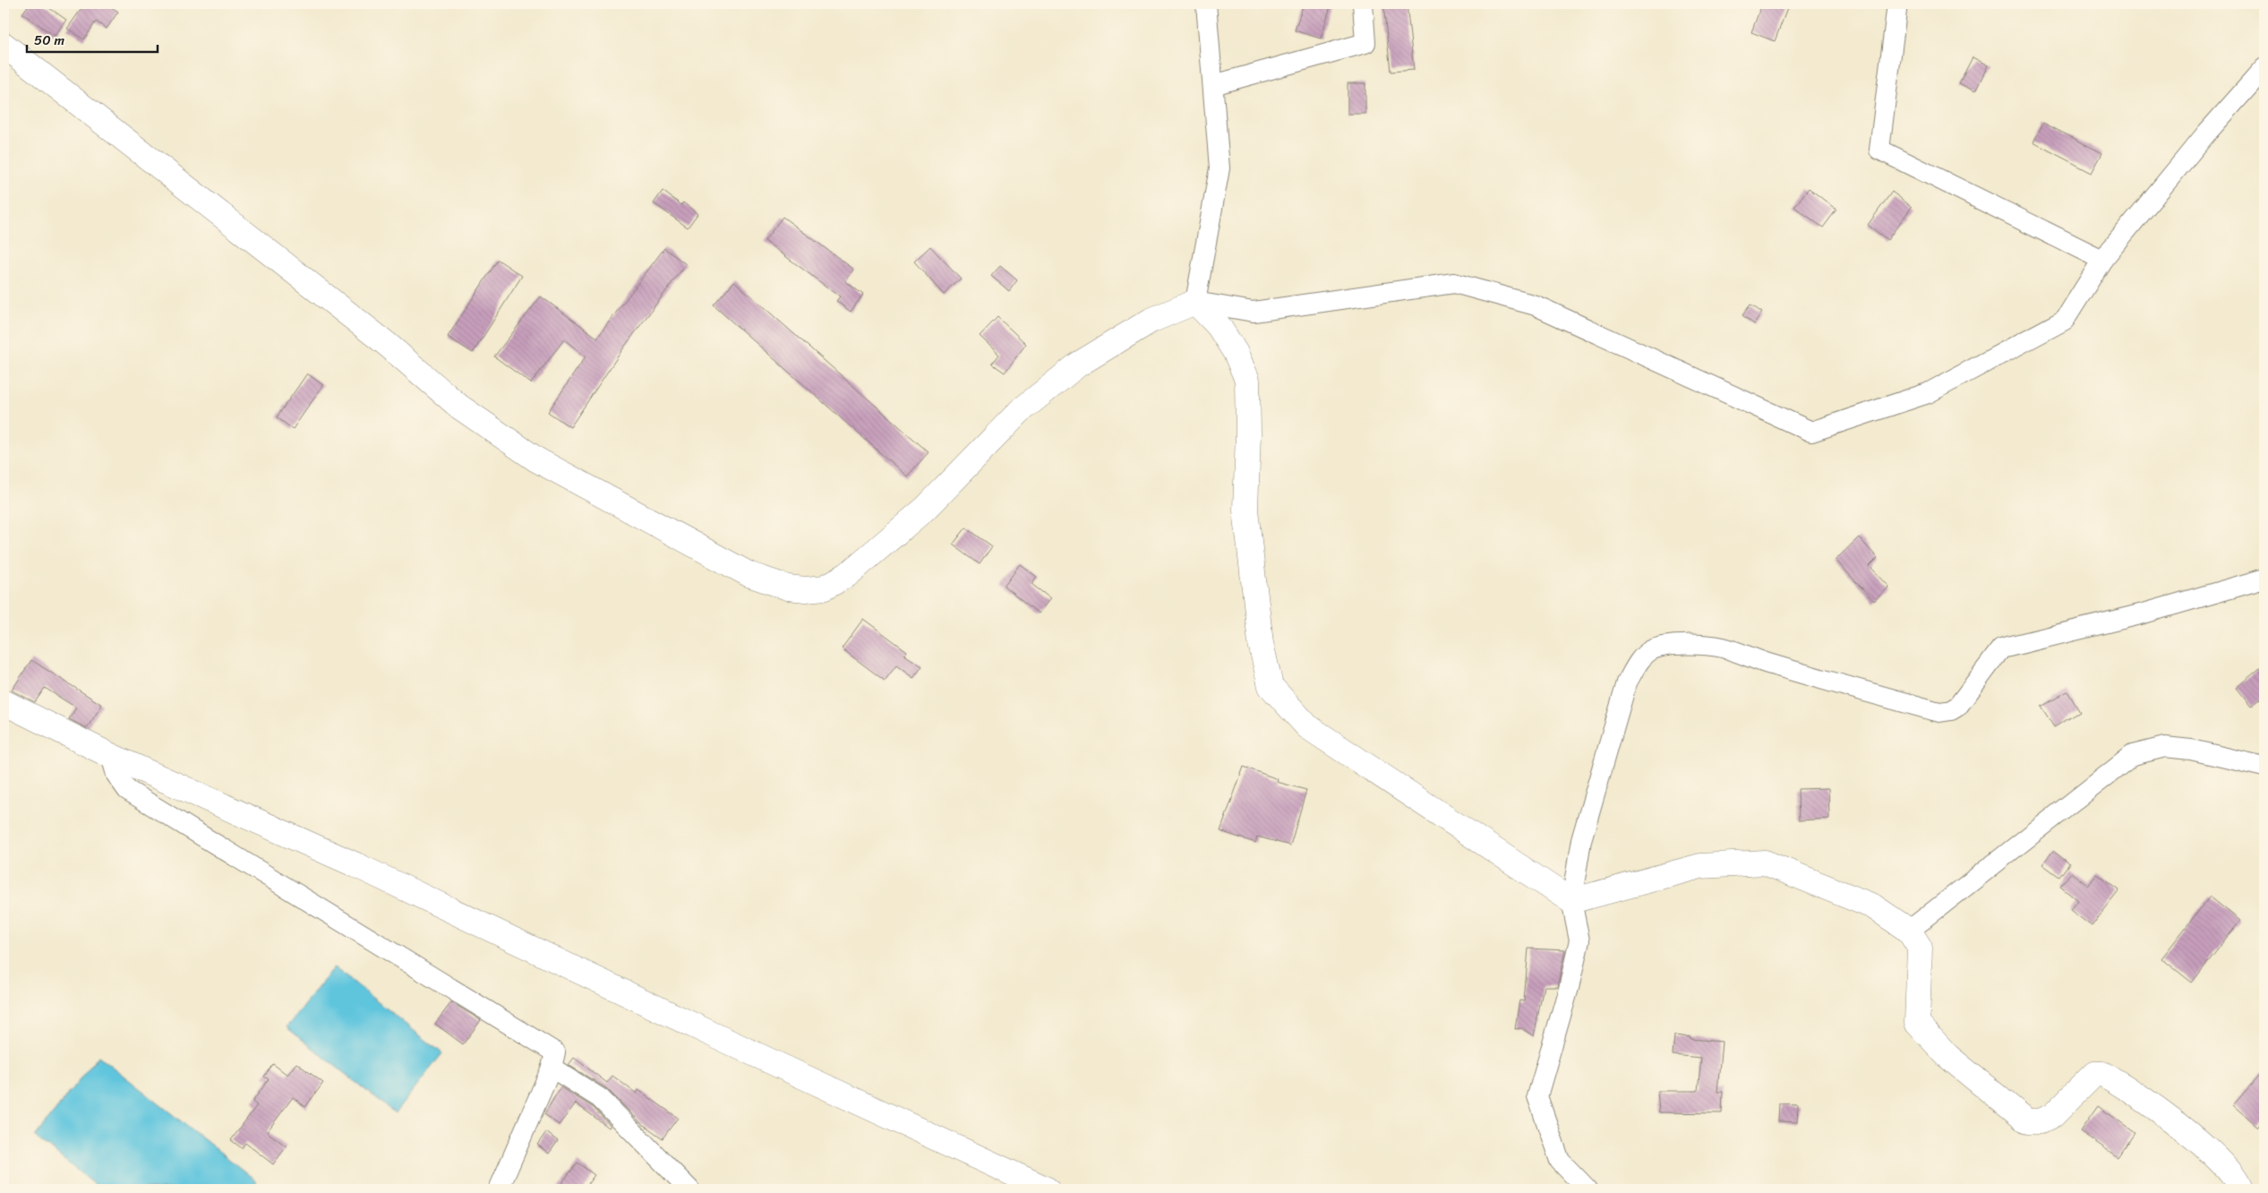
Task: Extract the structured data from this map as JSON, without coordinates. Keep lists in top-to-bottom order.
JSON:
{
  "scale_bar": "50 m"
}
